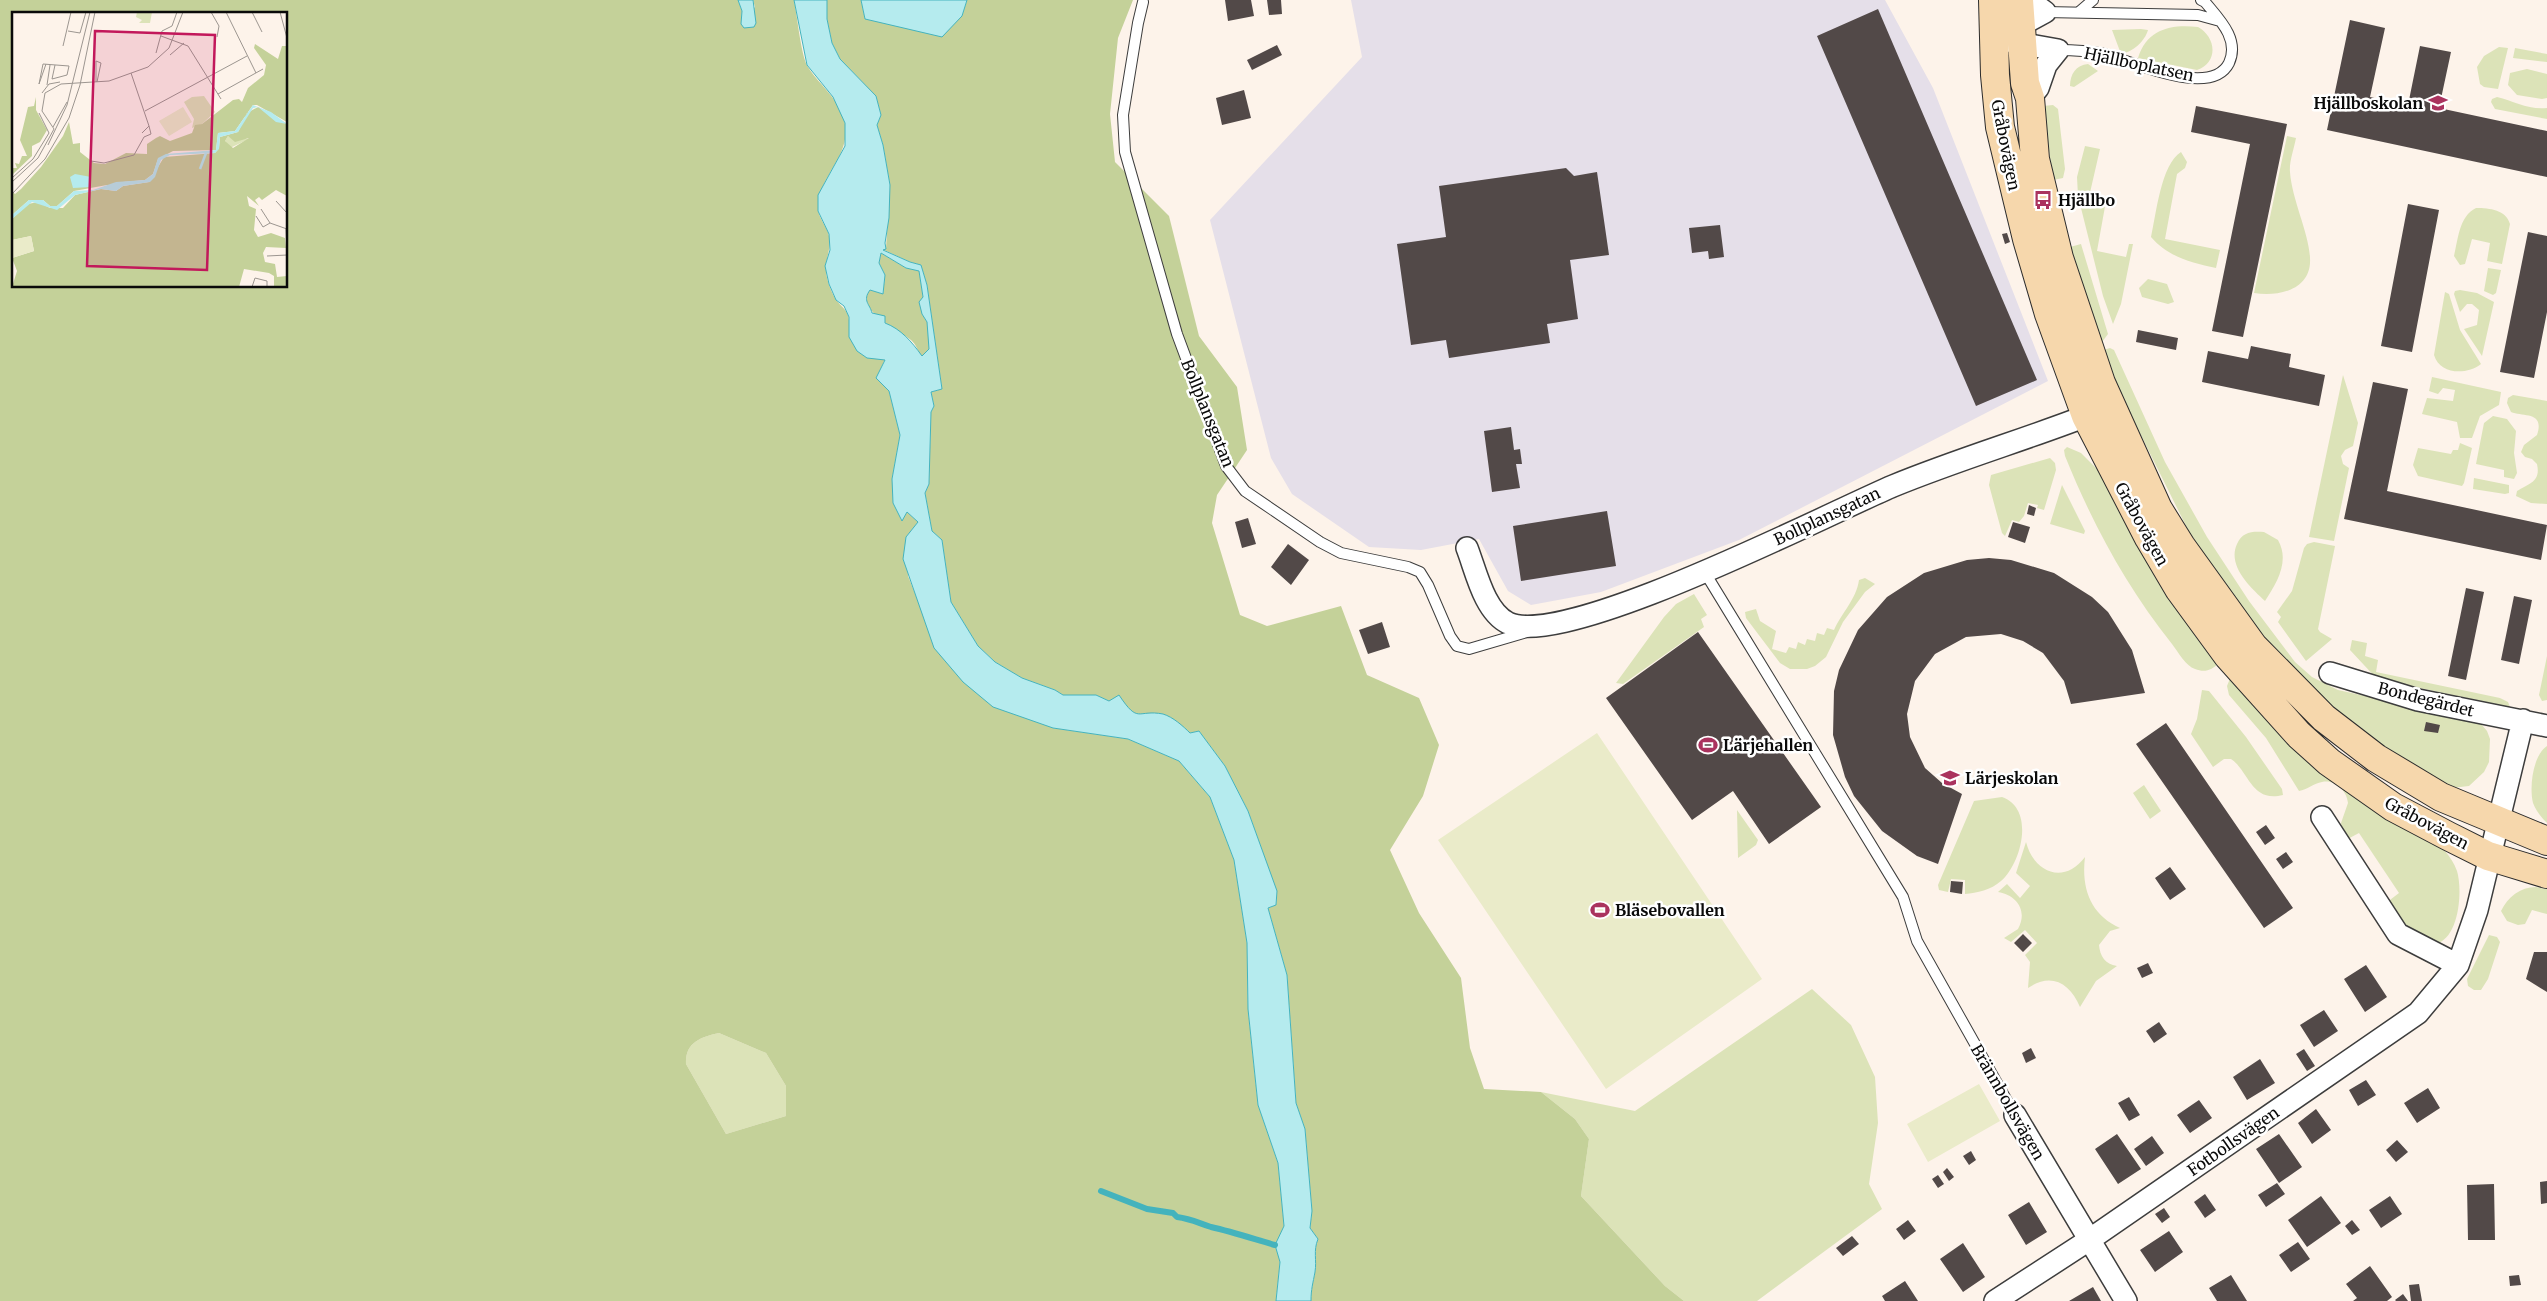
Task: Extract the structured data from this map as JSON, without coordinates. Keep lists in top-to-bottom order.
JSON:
{
  "streets": {
    "main road": ["Gråbovägen"],
    "street": [
      "Hjällboplatsen",
      "Bollplansgatan",
      "Bondegärdet",
      "Brännbollsvägen",
      "Fotbollsvägen"
    ]
  },
  "crossings": [
    ["Hjällboplatsen", "Gråbovägen"],
    ["Gråbovägen", "Bollplansgatan"],
    ["Gråbovägen", "Fotbollsvägen"],
    ["Bollplansgatan", "Brännbollsvägen"],
    ["Brännbollsvägen", "Fotbollsvägen"]
  ],
  "places": {
    "school or university": ["Hjällboskolan", "Lärjeskolan"],
    "bus stop": ["Hjällbo"],
    "sports": ["Lärjehallen", "Bläsebovallen"]
  }
}
